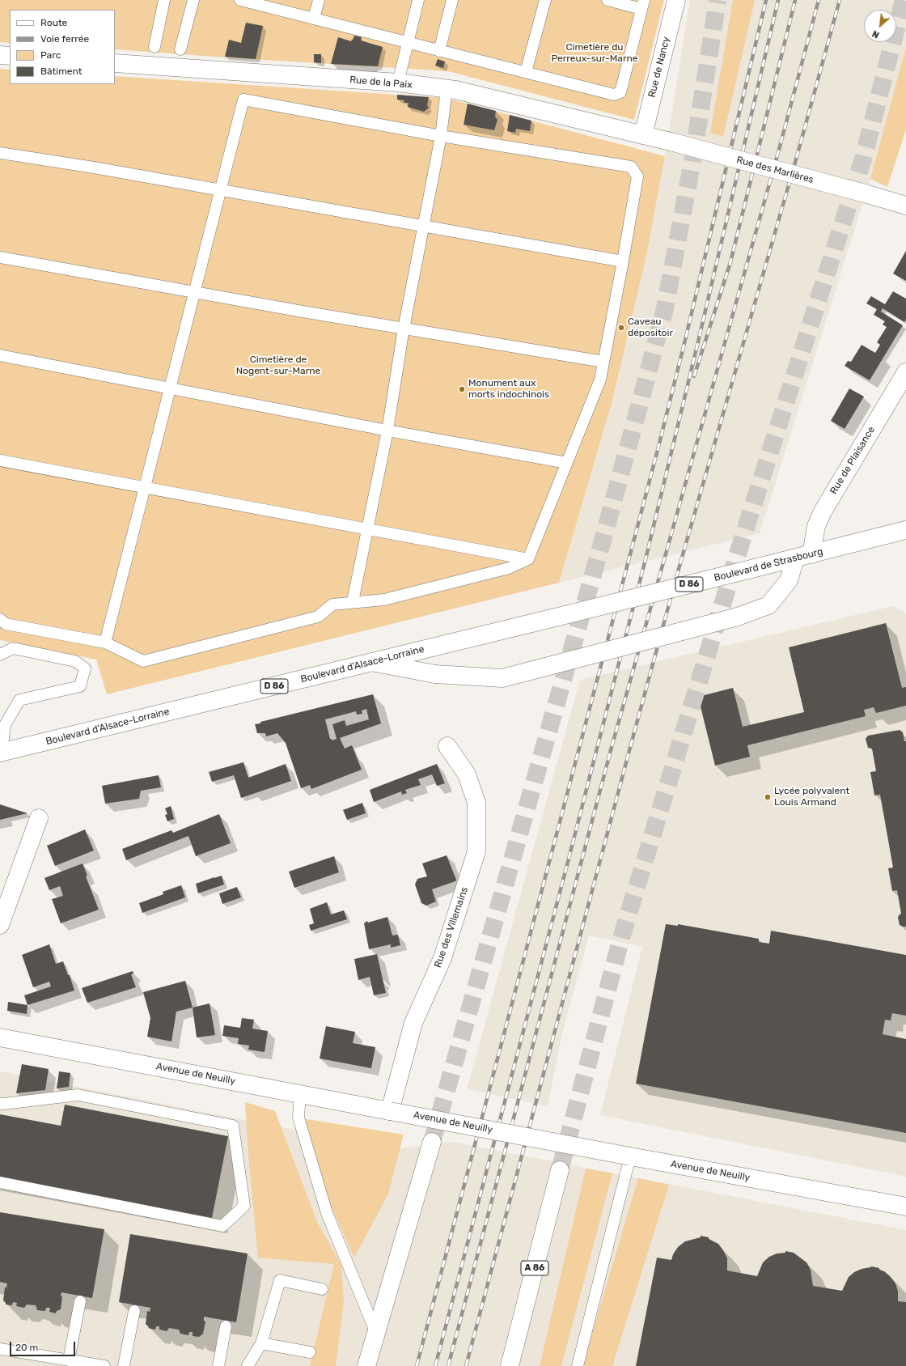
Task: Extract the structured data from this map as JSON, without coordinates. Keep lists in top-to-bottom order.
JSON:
{
  "streets": {
    "main road": [
      "Rue de Nancy",
      "Rue de la Paix",
      "Rue des Marlières",
      "Rue de Plaisance",
      "Boulevard de Strasbourg",
      "D 86",
      "Boulevard d'Alsace-Lorraine",
      "Rue des Villemains",
      "Avenue de Neuilly",
      "A 86"
    ]
  },
  "crossings": [
    ["Rue de Nancy", "Rue de la Paix"],
    ["Rue de Nancy", "Rue des Marlières"],
    ["Rue de la Paix", "Rue des Marlières"],
    ["Rue de Plaisance", "Boulevard de Strasbourg"],
    ["Boulevard de Strasbourg", "Boulevard d'Alsace-Lorraine"],
    ["Rue des Villemains", "Avenue de Neuilly"]
  ],
  "parks": ["Cimetière du Perreux-sur-Marne", "Cimetière de Nogent-sur-Marne"],
  "places": ["Caveau dépositoir", "Monument aux morts indochinois", "Lycée polyvalent Louis Armand"],
  "legend": [
    "Route",
    "Voie ferrée",
    "Parc",
    "Bâtiment"
  ],
  "scale_bar": "20 m",
  "north": "bottom left"
}
